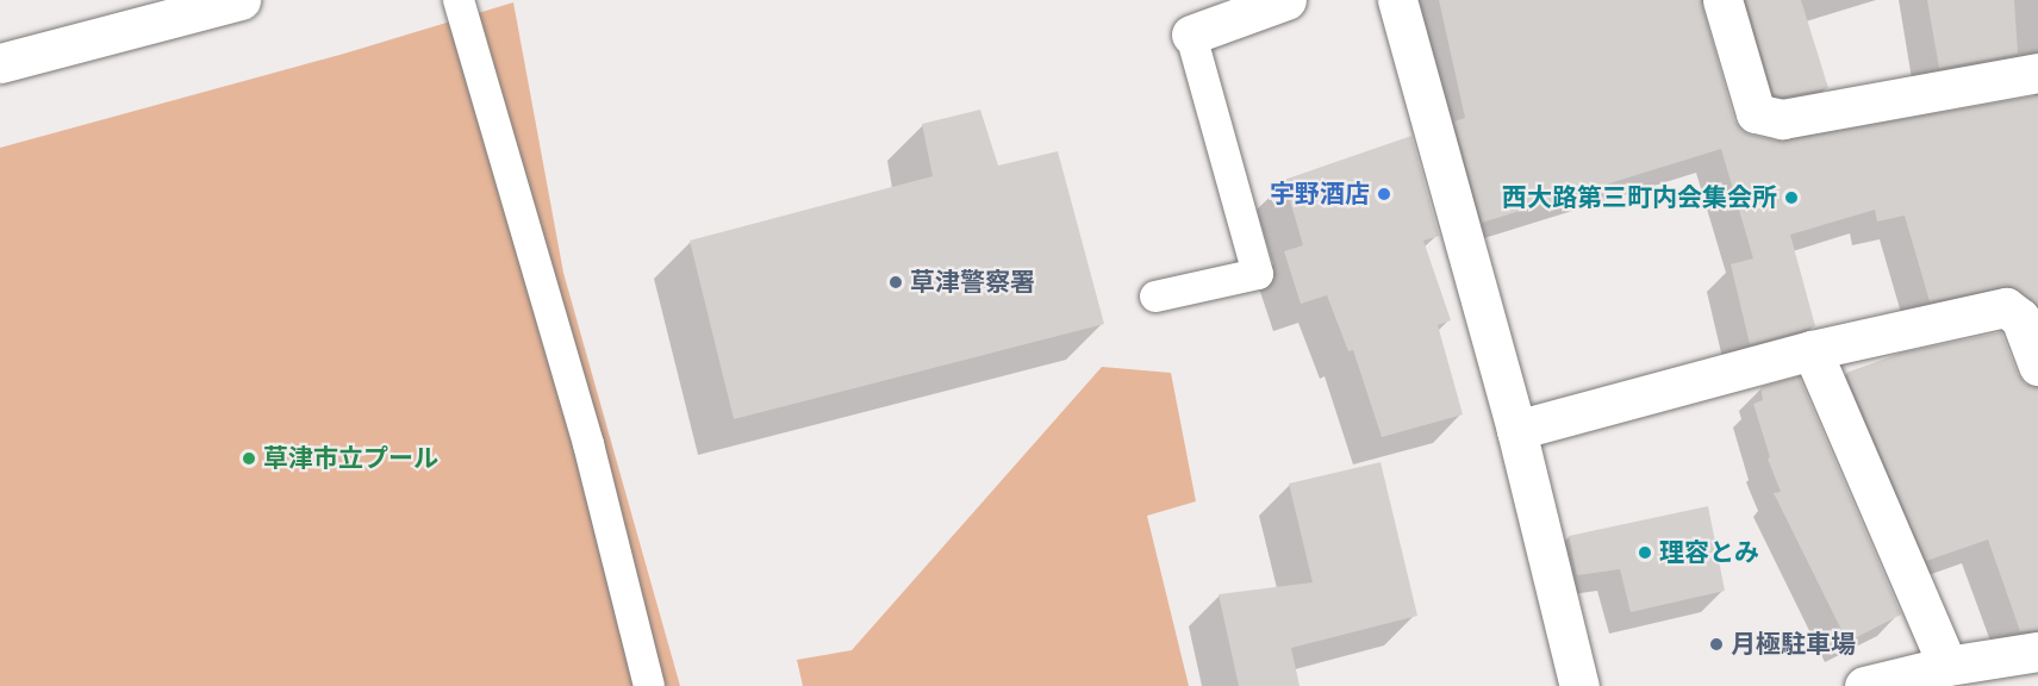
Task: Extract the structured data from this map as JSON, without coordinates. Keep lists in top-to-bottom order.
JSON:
{
  "places": [
    "宇野酒店",
    "西大路第三町内会集会所",
    "草津警察署",
    "草津市立プール",
    "理容とみ",
    "月極駐車場"
  ]
}
